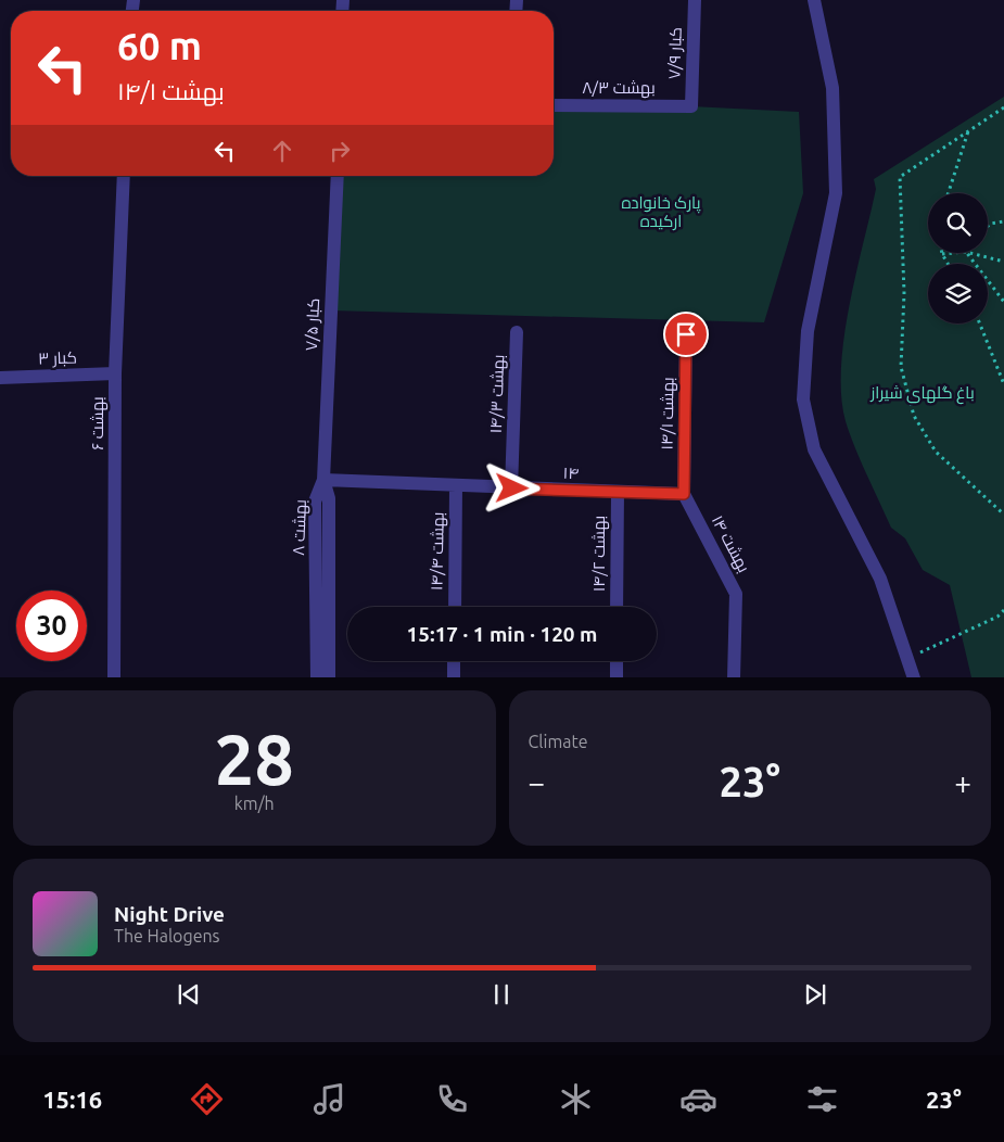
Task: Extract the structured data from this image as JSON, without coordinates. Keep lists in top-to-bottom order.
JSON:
{
  "streets": {
    "street": [
      "۷/۹ کبار",
      "بهشت ۸/۳",
      "۷/۵ کبار",
      "۳ کبار",
      "۱۴/۳ بهشت",
      "۱۴/۱ بهشت",
      "۶ بهشت",
      "۱۴",
      "۸ بهشت",
      "۱۴ بهشت",
      "۱۴/۴ بهشت",
      "۱۴/۲ بهشت"
    ]
  },
  "crossings": [
    ["۷/۹ کبار", "بهشت ۸/۳"],
    ["۷/۵ کبار", "۱۴"],
    ["۷/۵ کبار", "۸ بهشت"],
    ["۳ کبار", "۶ بهشت"],
    ["۱۴/۳ بهشت", "۱۴"],
    ["۱۴/۱ بهشت", "۱۴"],
    ["۱۴/۱ بهشت", "۱۴ بهشت"],
    ["۱۴", "۸ بهشت"],
    ["۱۴", "۱۴ بهشت"],
    ["۱۴", "۱۴/۴ بهشت"],
    ["۱۴", "۱۴/۲ بهشت"]
  ],
  "parks": ["پارک خانواده ارکیده", "باغ گلهای شیراز"],
  "page": {
    "turn": ["60 m", "۱۴/۱ بهشت"],
    "limit": "30",
    "trip": "15:17 · 1 min · 120 m",
    "tile": [
      ["28", "km/h"],
      "Climate"
    ],
    "heat": ["−", "23°", "+"],
    "song": ["Night Drive", "The Halogens"],
    "tabs": ["15:16", "23°"]
  }
}
